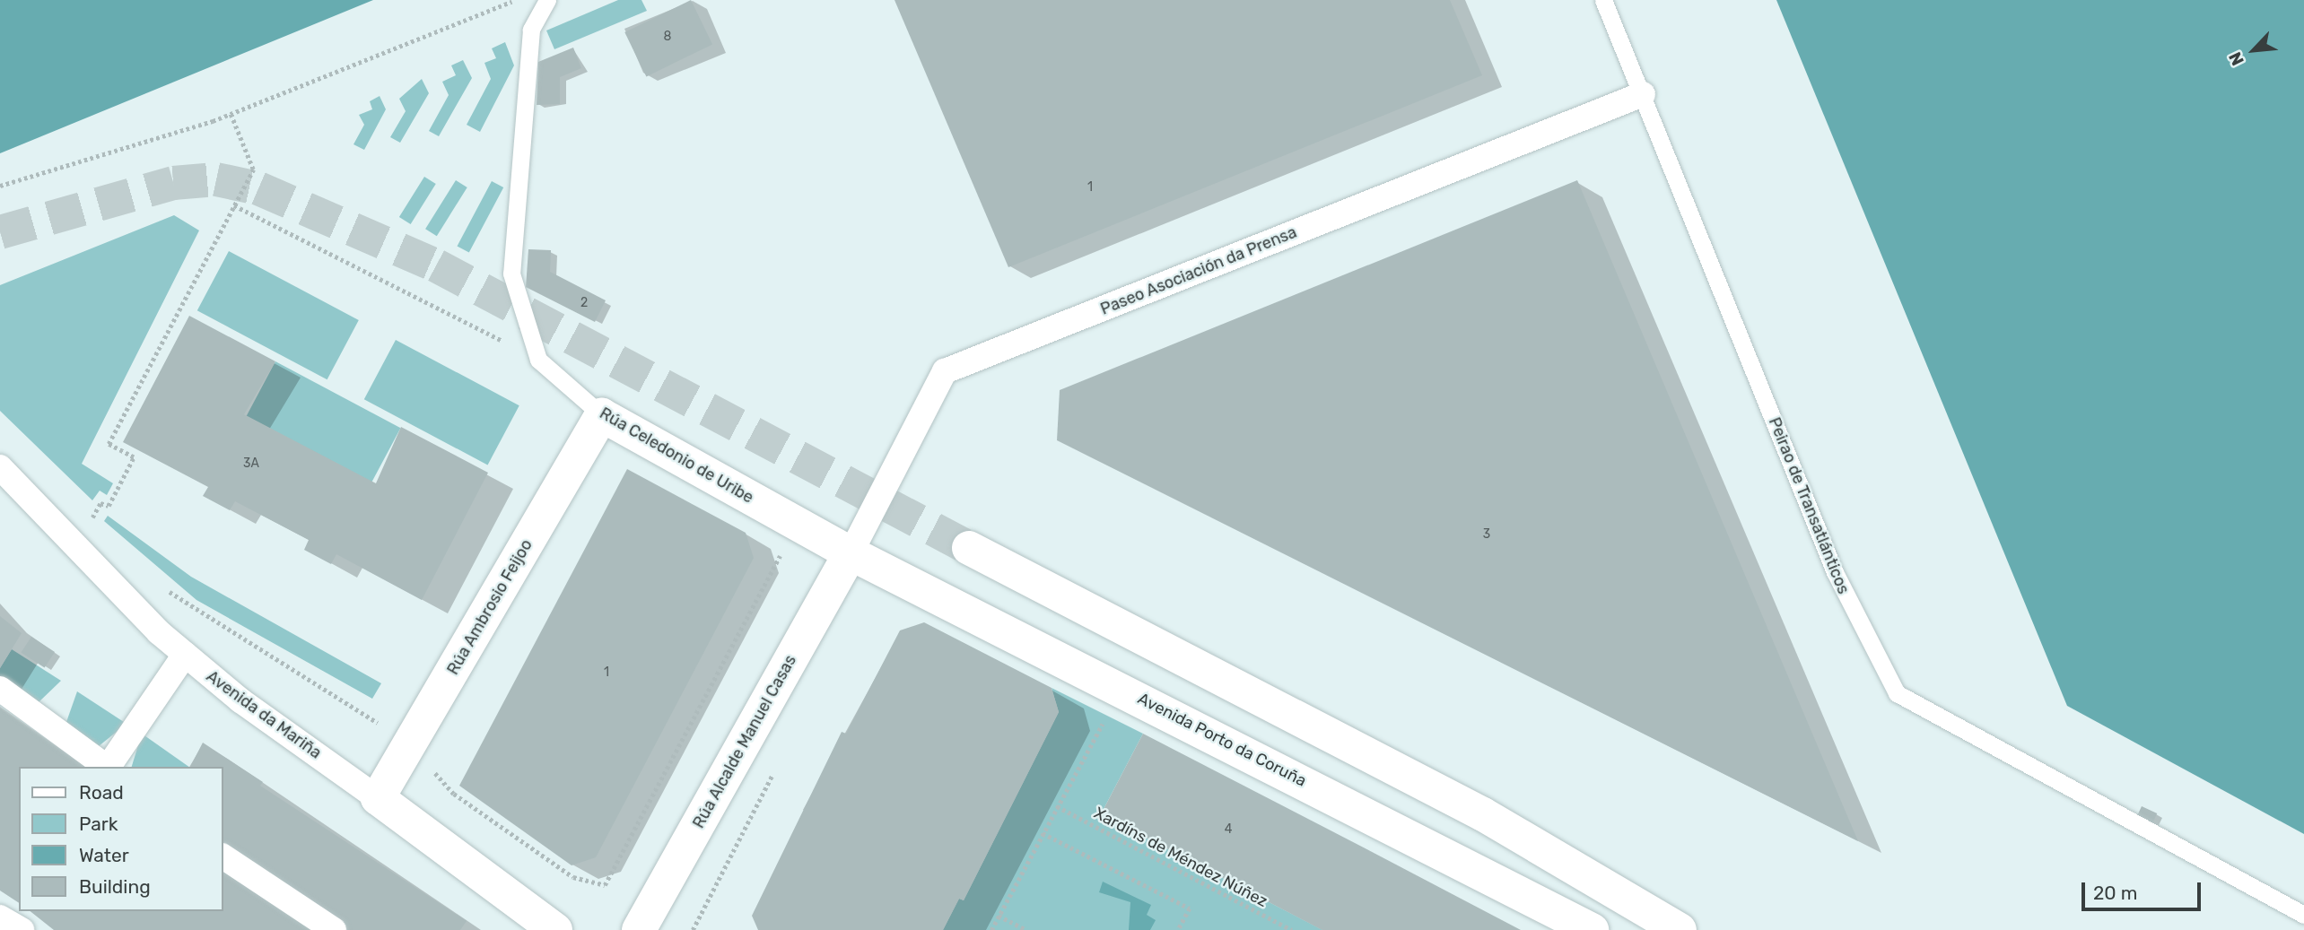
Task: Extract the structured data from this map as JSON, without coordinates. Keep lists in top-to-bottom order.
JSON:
{
  "streets": {
    "street": [
      "Paseo Asociación da Prensa",
      "Rúa Celedonio de Uribe",
      "Rúa Ambrosio Feijoo",
      "Avenida da Mariña",
      "Avenida Porto da Coruña",
      "Rúa Alcalde Manuel Casas"
    ],
    "lane": ["Peirao de Transatlánticos"],
    "path": ["Xardíns de Méndez Núñez"]
  },
  "crossings": [
    ["Paseo Asociación da Prensa", "Rúa Celedonio de Uribe"],
    ["Paseo Asociación da Prensa", "Peirao de Transatlánticos"],
    ["Paseo Asociación da Prensa", "Avenida Porto da Coruña"],
    ["Paseo Asociación da Prensa", "Rúa Alcalde Manuel Casas"],
    ["Rúa Celedonio de Uribe", "Rúa Ambrosio Feijoo"],
    ["Rúa Celedonio de Uribe", "Avenida Porto da Coruña"],
    ["Rúa Celedonio de Uribe", "Rúa Alcalde Manuel Casas"],
    ["Rúa Ambrosio Feijoo", "Avenida da Mariña"],
    ["Avenida Porto da Coruña", "Rúa Alcalde Manuel Casas"]
  ],
  "house_numbers": [
    "8",
    "1",
    "2",
    "3A",
    "3",
    "1",
    "4"
  ],
  "legend": [
    "Road",
    "Park",
    "Water",
    "Building"
  ],
  "scale_bar": "20 m",
  "north": "bottom left"
}
